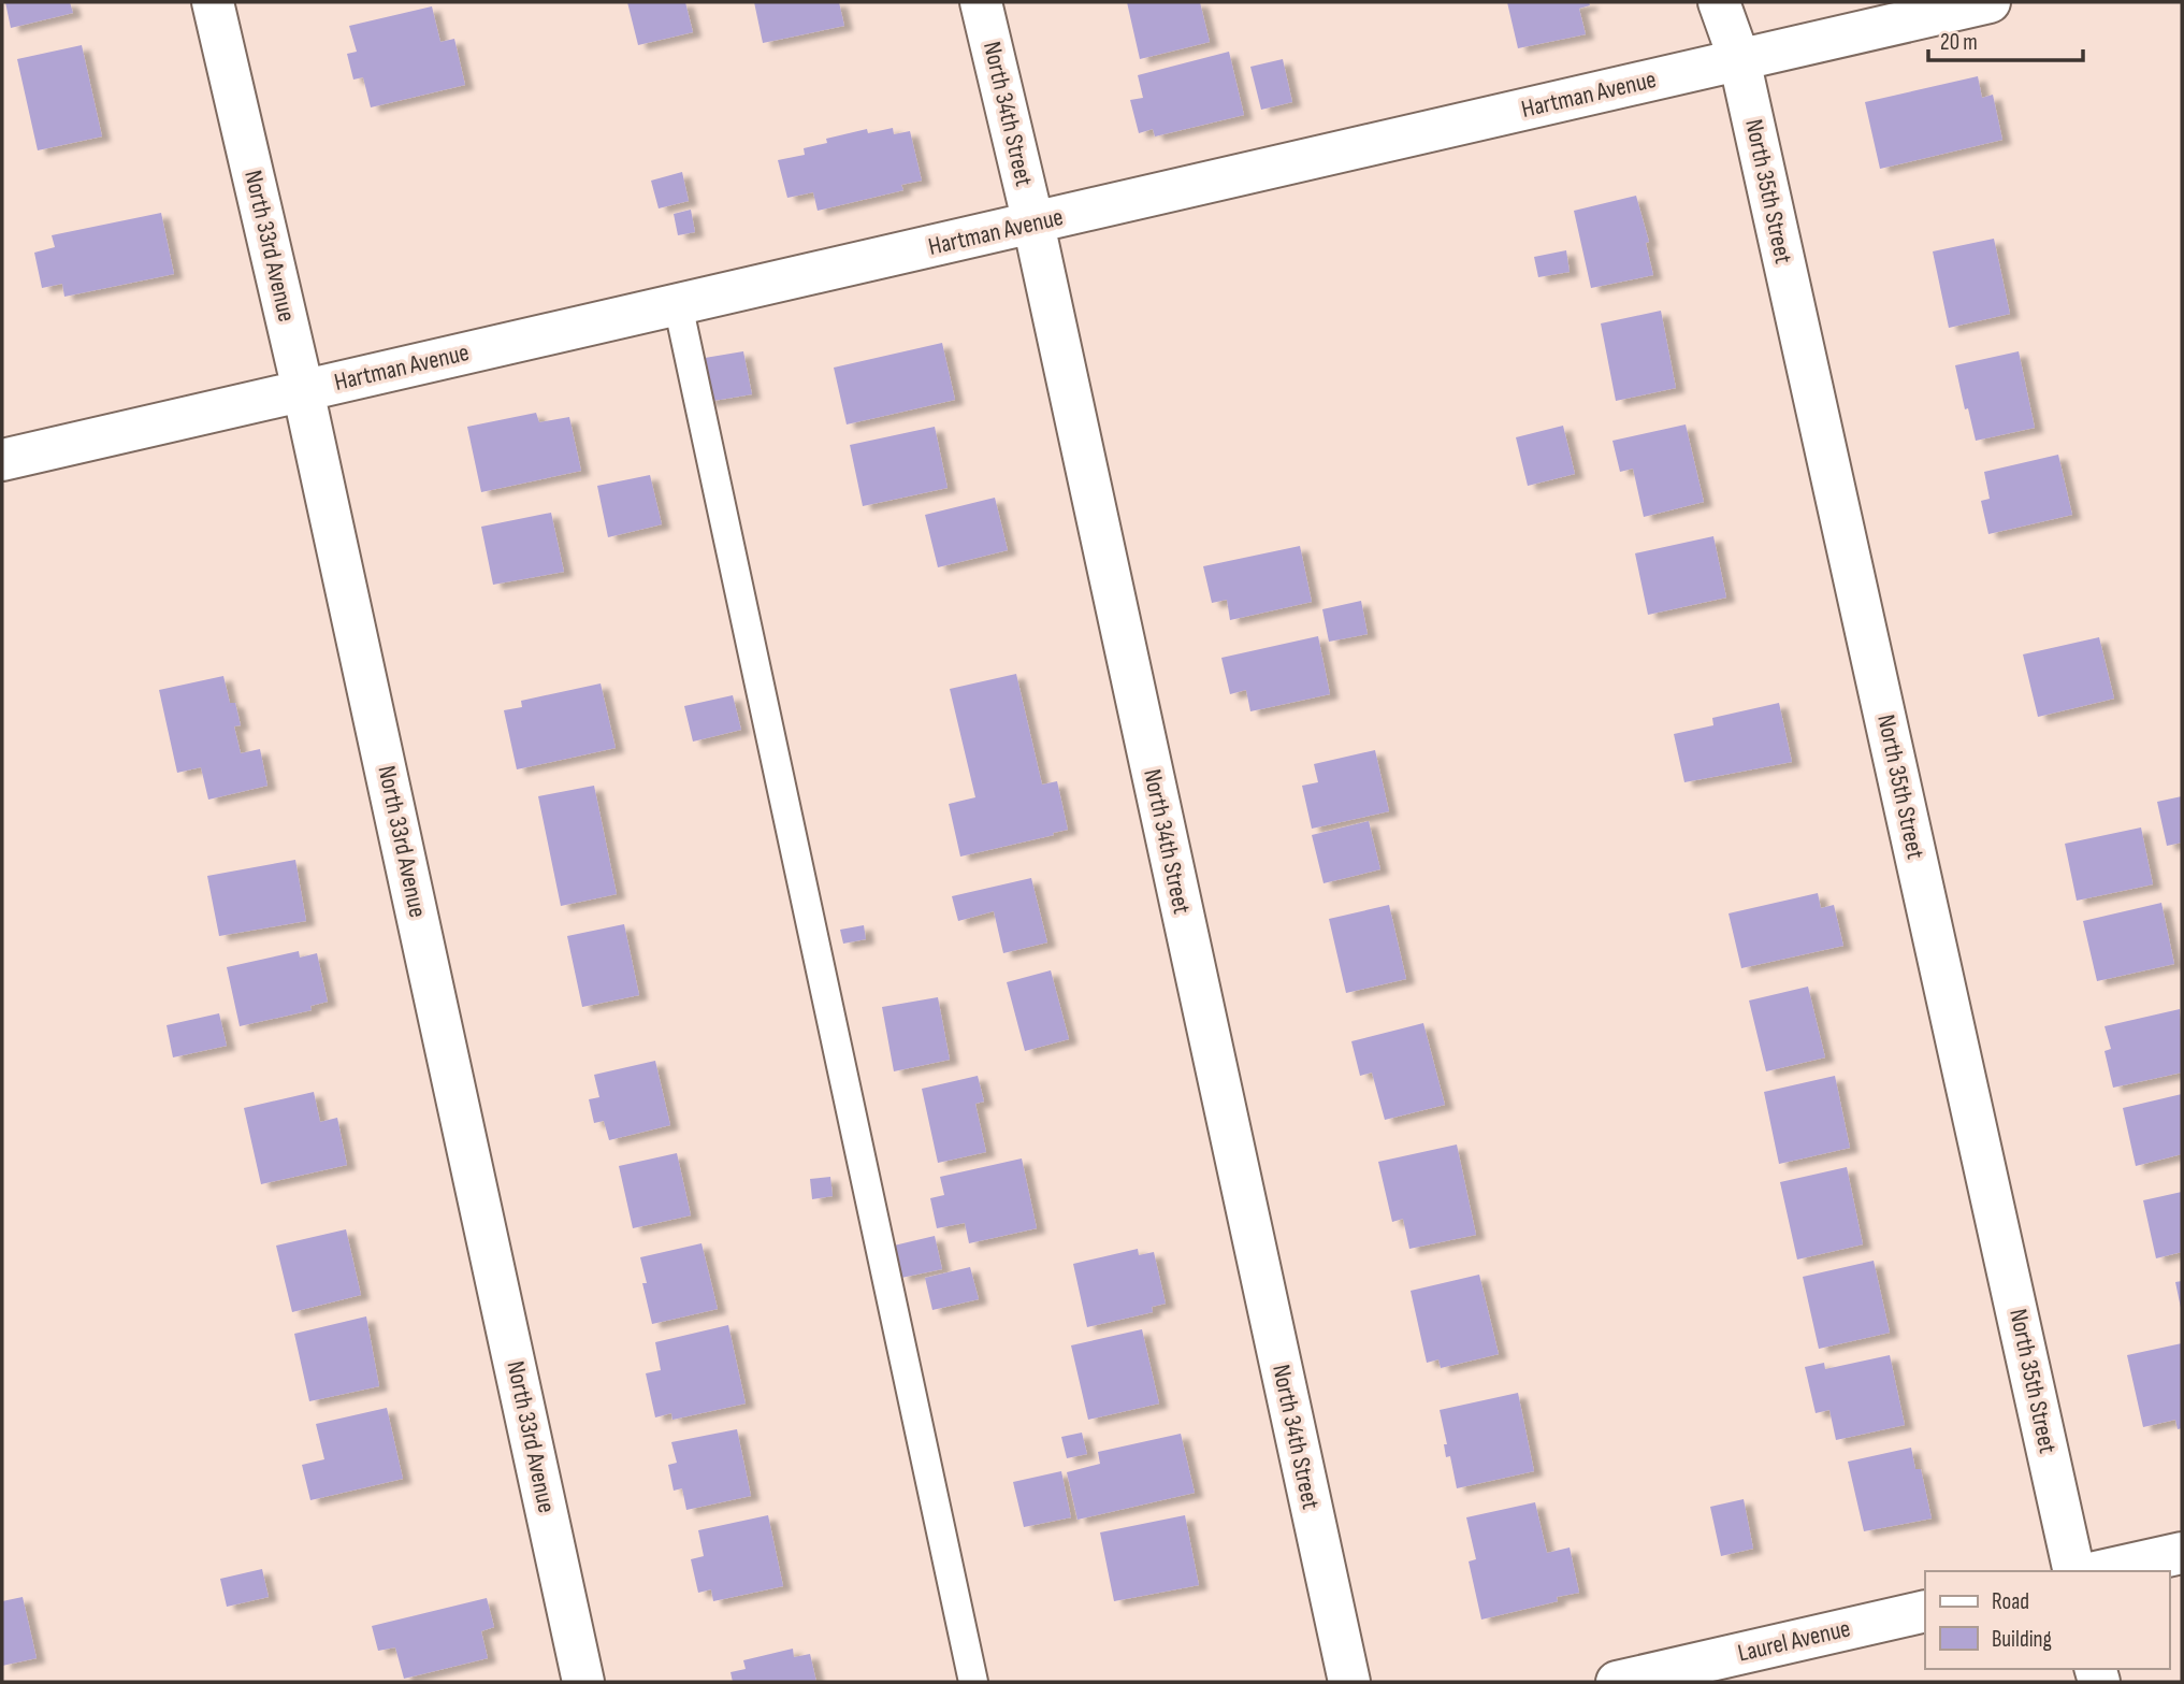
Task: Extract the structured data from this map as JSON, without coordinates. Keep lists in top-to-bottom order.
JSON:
{
  "streets": {
    "street": [
      "Hartman Avenue",
      "North 34th Street",
      "North 35th Street",
      "North 33rd Avenue",
      "Laurel Avenue"
    ]
  },
  "crossings": [
    ["Hartman Avenue", "North 34th Street"],
    ["Hartman Avenue", "North 35th Street"],
    ["Hartman Avenue", "North 33rd Avenue"]
  ],
  "legend": ["Road", "Building"],
  "scale_bar": "20 m"
}
